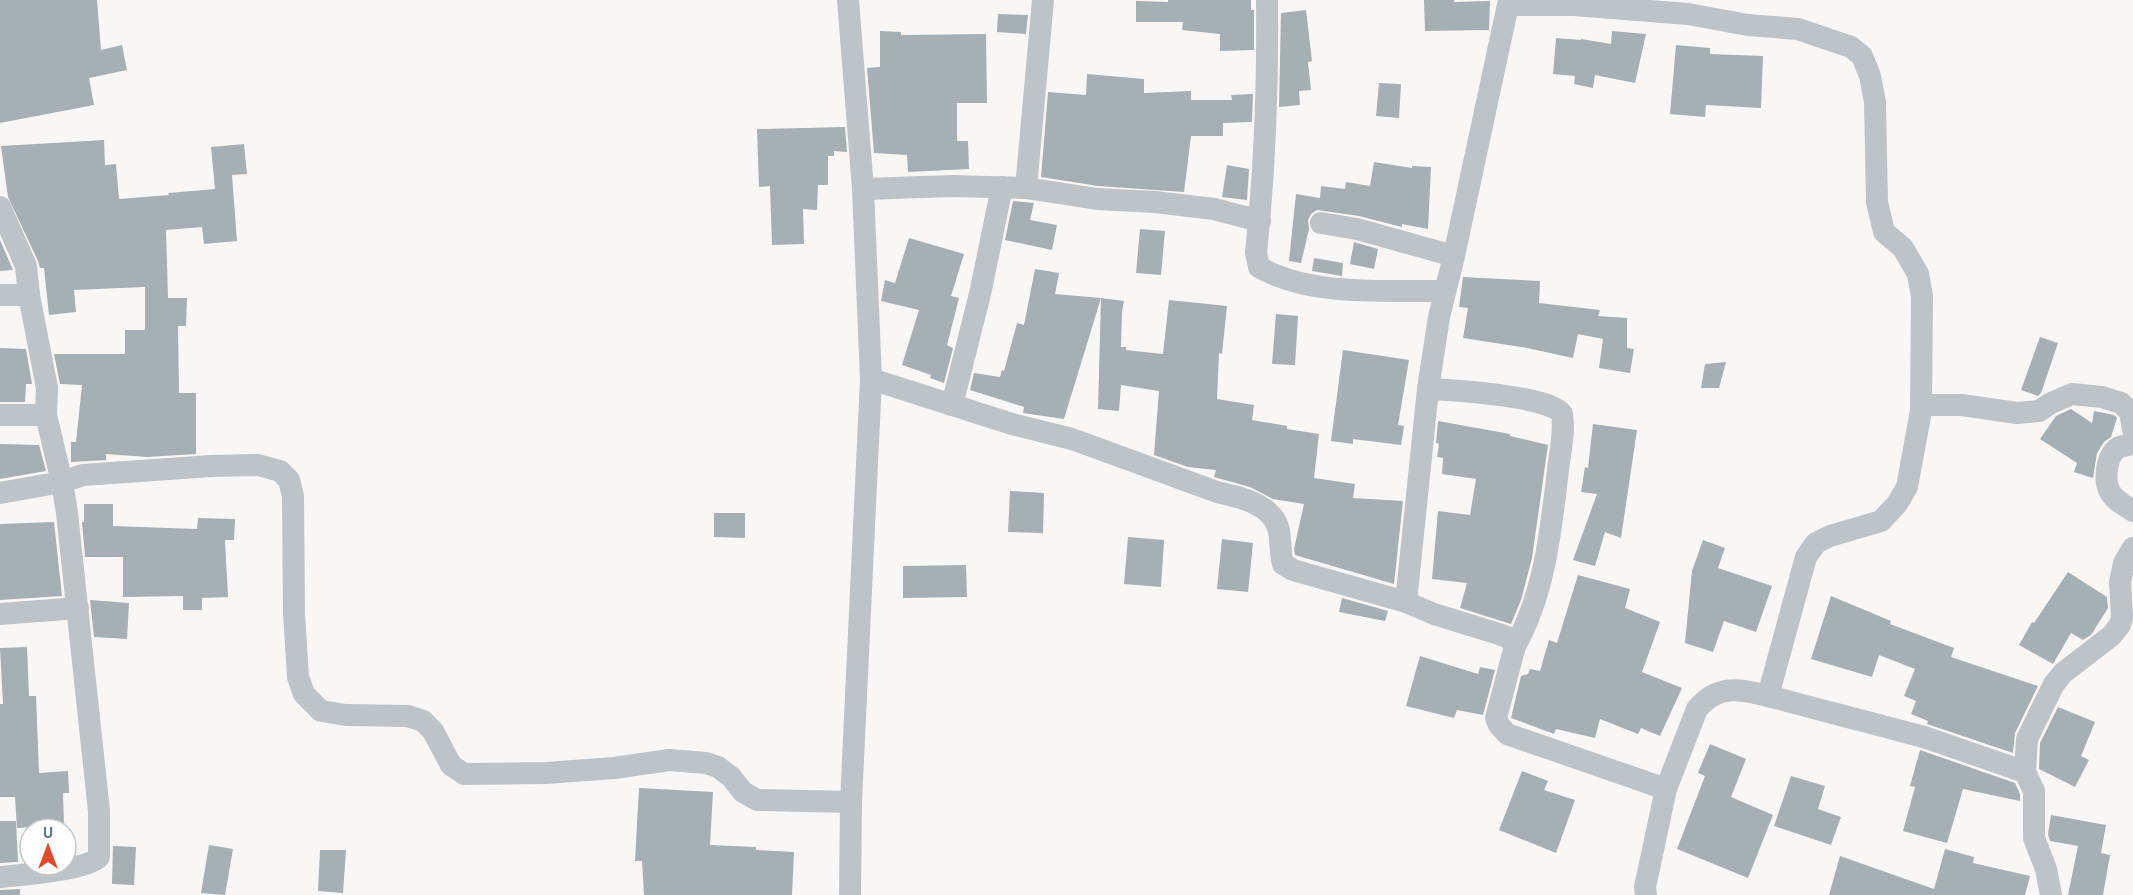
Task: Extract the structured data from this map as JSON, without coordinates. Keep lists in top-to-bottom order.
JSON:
{
  "north": "top"
}
